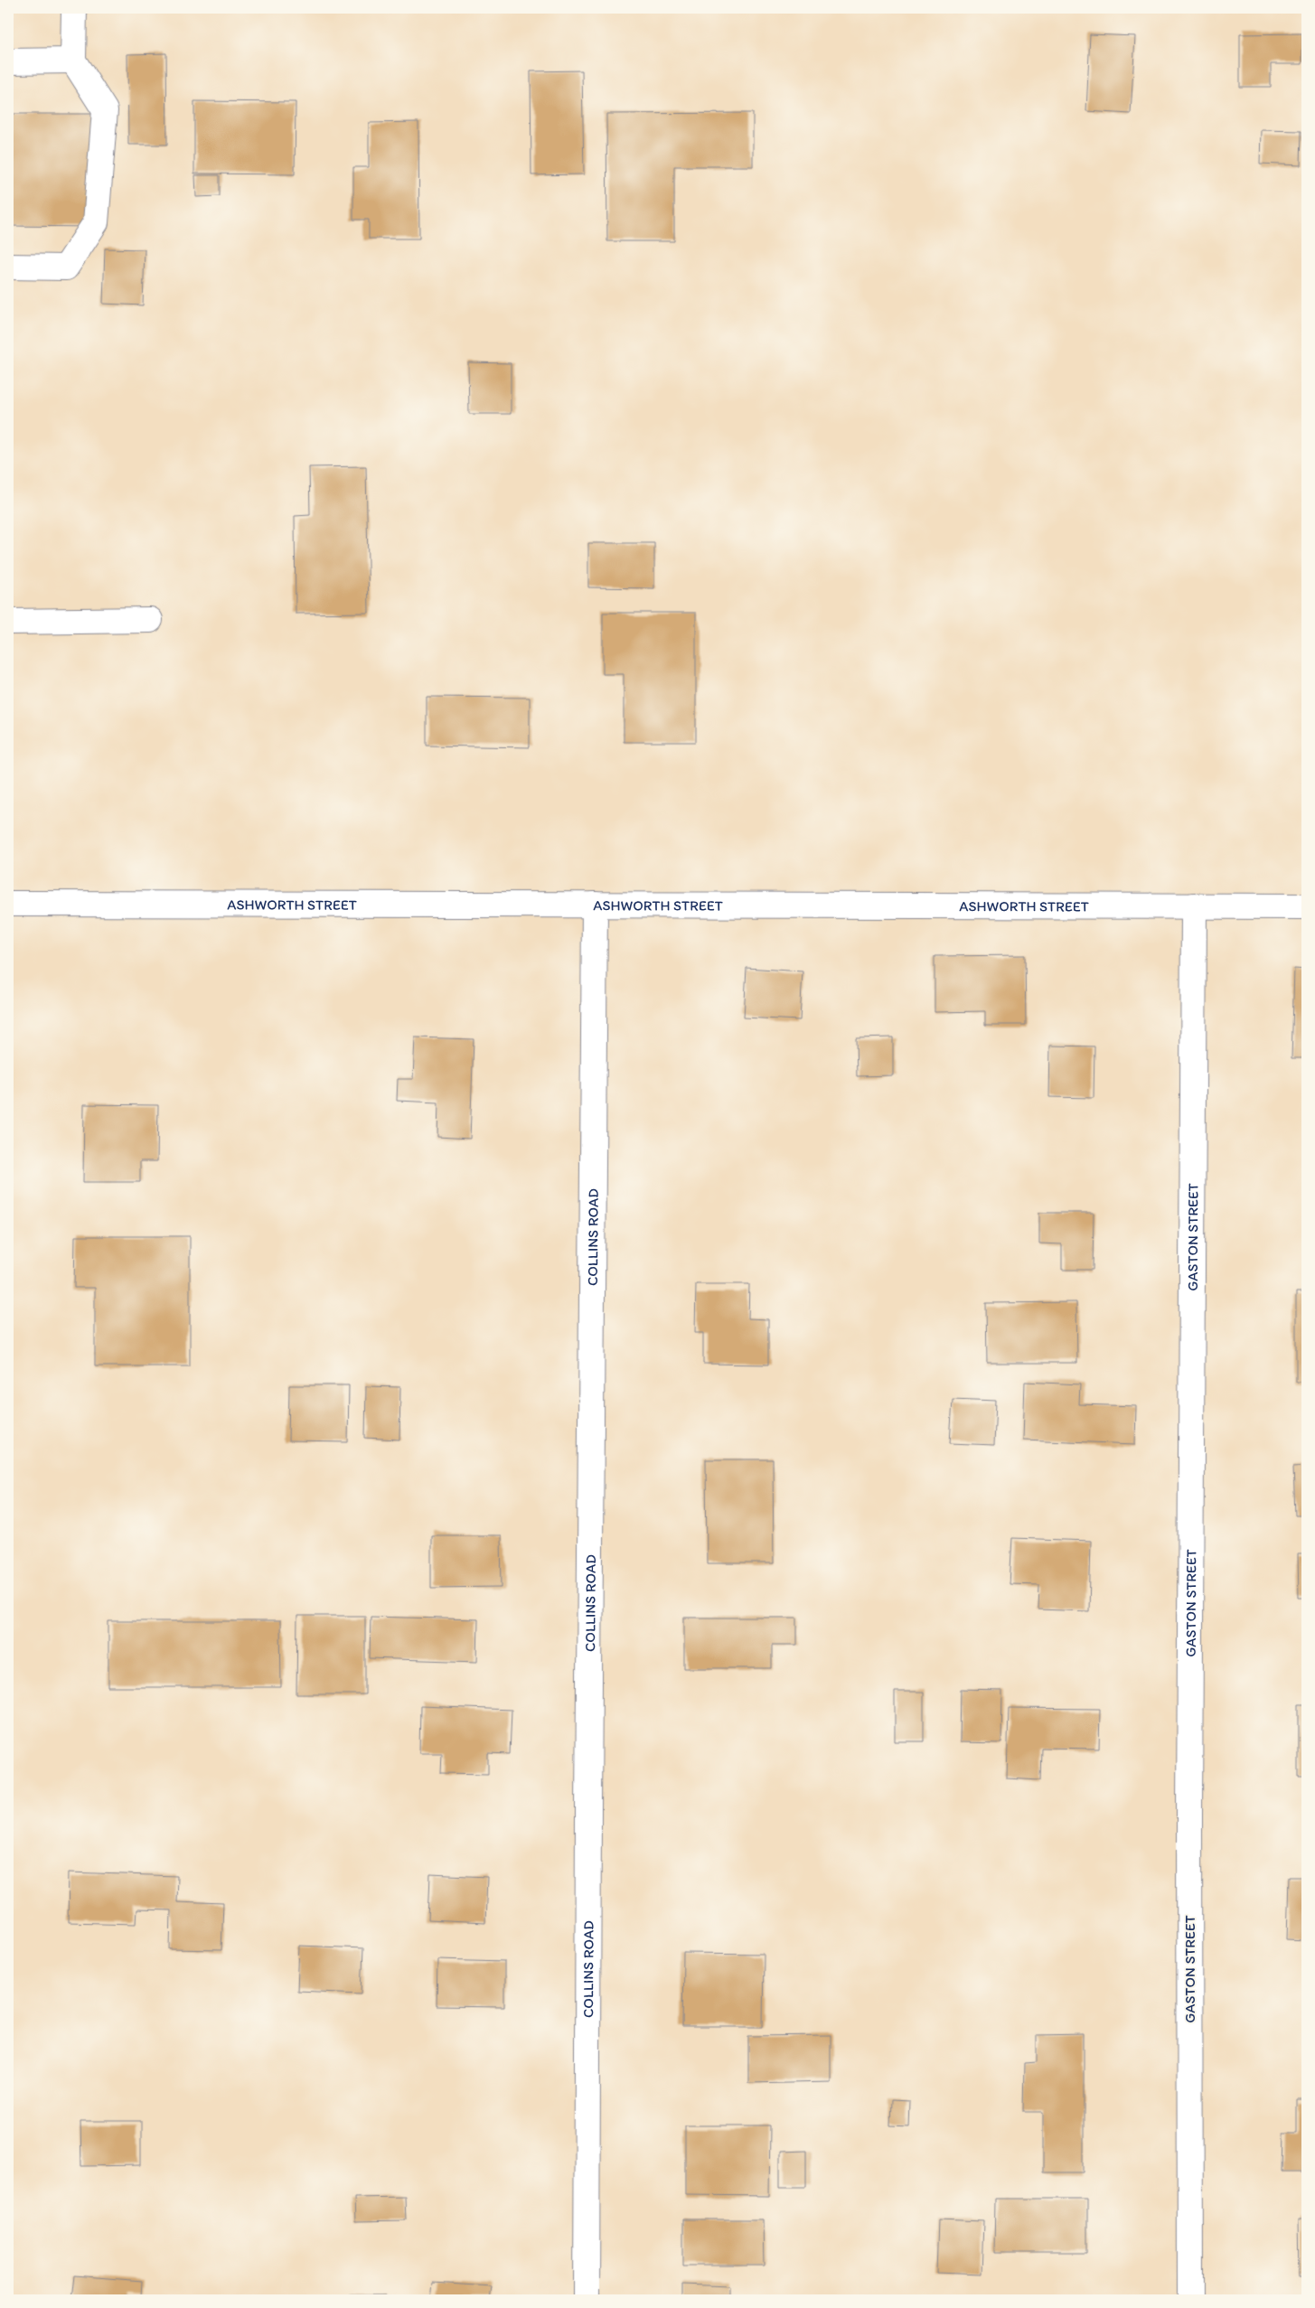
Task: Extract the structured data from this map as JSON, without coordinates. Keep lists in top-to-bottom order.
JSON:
{
  "streets": {
    "street": ["ASHWORTH STREET", "COLLINS ROAD", "GASTON STREET"]
  },
  "crossings": [
    ["ASHWORTH STREET", "COLLINS ROAD"],
    ["ASHWORTH STREET", "GASTON STREET"]
  ]
}
